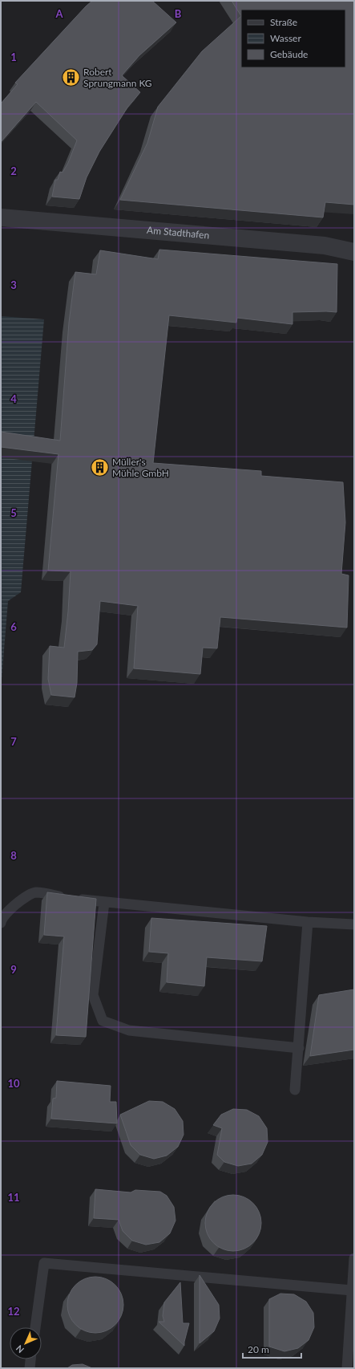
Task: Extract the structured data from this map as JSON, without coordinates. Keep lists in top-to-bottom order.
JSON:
{
  "streets": {
    "street": ["Am Stadthafen"]
  },
  "places": {
    "building": ["Robert Sprungmann KG", "Müller's Mühle GmbH"]
  },
  "legend": ["Straße", "Wasser", "Gebäude"],
  "scale_bar": "20 m",
  "north": "bottom left",
  "grid": {
    "columns": ["A", "B"],
    "rows": [
      "1",
      "2",
      "3",
      "4",
      "5",
      "6",
      "7",
      "8",
      "9",
      "10",
      "11",
      "12"
    ]
  }
}
